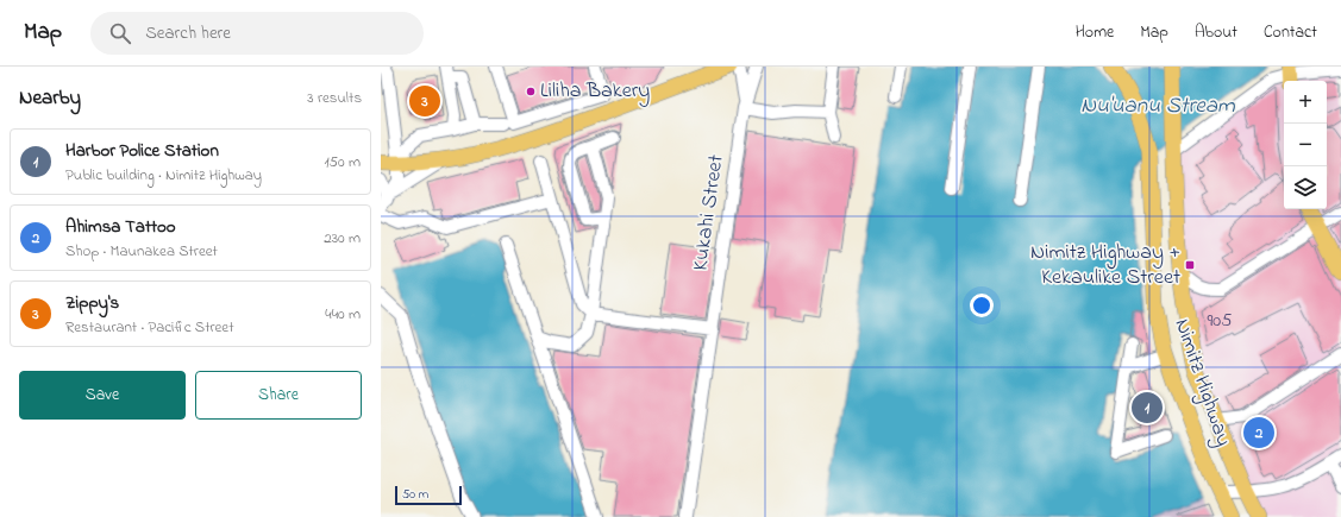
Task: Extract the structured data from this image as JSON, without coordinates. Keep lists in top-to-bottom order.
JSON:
{
  "streets": {
    "main road": ["Nimitz Highway"],
    "street": ["Kukahi Street"]
  },
  "water": ["Nu'uanu Stream"],
  "places": {
    "other": ["Liliha Bakery"],
    "transit": ["Nimitz Highway + Kekaulike Street"]
  },
  "house_numbers": ["905"],
  "scale_bar": "50 m",
  "page": {
    "header": "Map",
    "search": "Search here",
    "nav": [
      "Home",
      "Map",
      "About",
      "Contact"
    ],
    "heading": ["Nearby", "3 results"],
    "map_buttons": ["+", "−"],
    "pins": ["3", "1", "2"],
    "list": [
      {
        "mark": "1",
        "name": "Harbor Police Station",
        "note": "Public building · Nimitz Highway",
        "value": "150 m"
      },
      {
        "mark": "2",
        "name": "Ahimsa Tattoo",
        "note": "Shop · Maunakea Street",
        "value": "230 m"
      },
      {
        "mark": "3",
        "name": "Zippy's",
        "note": "Restaurant · Pacific Street",
        "value": "440 m"
      }
    ],
    "buttons": ["Save", "Share"],
    "scale": "50 m"
  }
}
